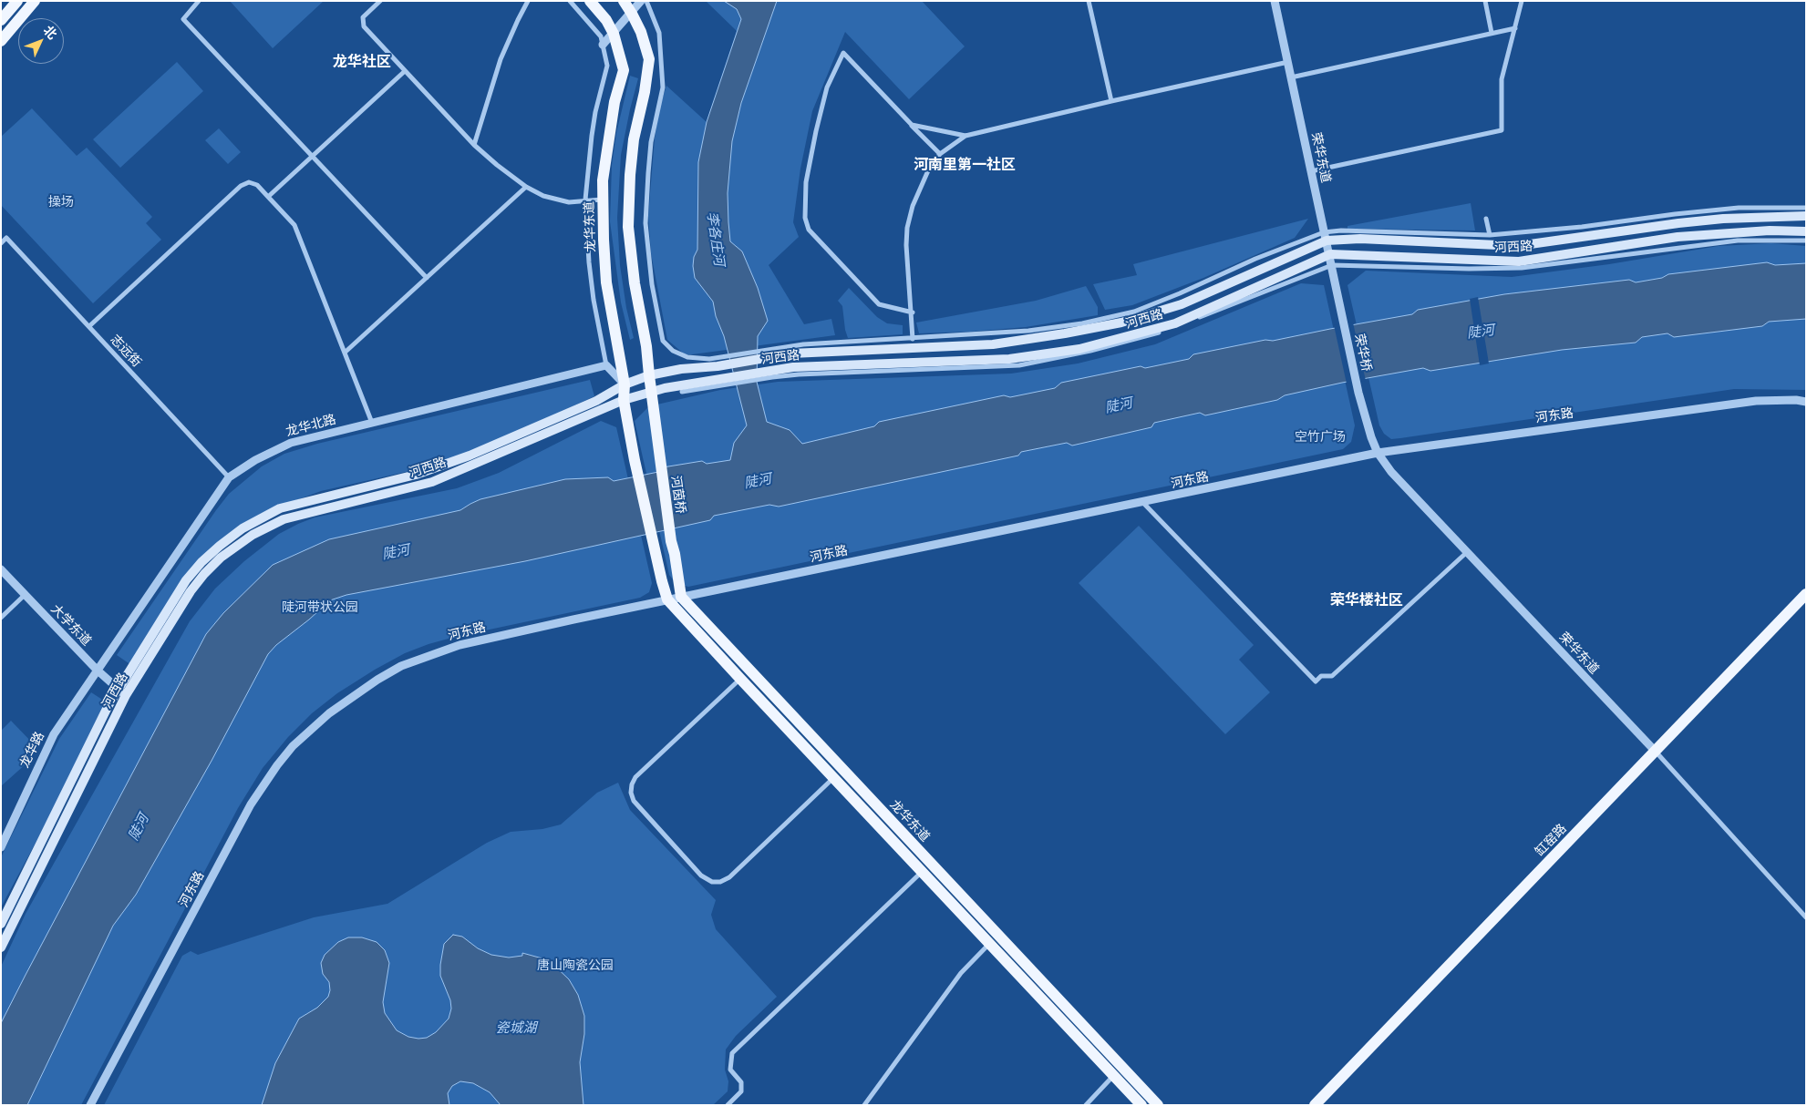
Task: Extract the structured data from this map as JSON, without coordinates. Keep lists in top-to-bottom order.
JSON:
{
  "streets": {
    "main road": [
      "龙华东道",
      "河西路",
      "河茵桥",
      "缸窑路"
    ],
    "street": [
      "荣华东道",
      "志远街",
      "荣华桥",
      "河东路",
      "龙华北路",
      "大学东道",
      "龙华路"
    ]
  },
  "crossings": [
    ["荣华东道", "河西路"],
    ["荣华东道", "荣华桥"],
    ["荣华东道", "河东路"],
    ["荣华东道", "缸窑路"],
    ["龙华东道", "河西路"],
    ["龙华东道", "河东路"],
    ["龙华东道", "河茵桥"],
    ["河西路", "河茵桥"],
    ["河西路", "大学东道"],
    ["志远街", "龙华北路"],
    ["河东路", "河茵桥"],
    ["龙华北路", "大学东道"],
    ["龙华北路", "龙华路"],
    ["大学东道", "龙华路"]
  ],
  "districts": ["龙华社区", "河南里第一社区", "荣华楼社区"],
  "water": ["李各庄河", "陡河", "瓷城湖"],
  "parks": [
    "操场",
    "空竹广场",
    "陡河带状公园",
    "唐山陶瓷公园"
  ],
  "north": "top right"
}
